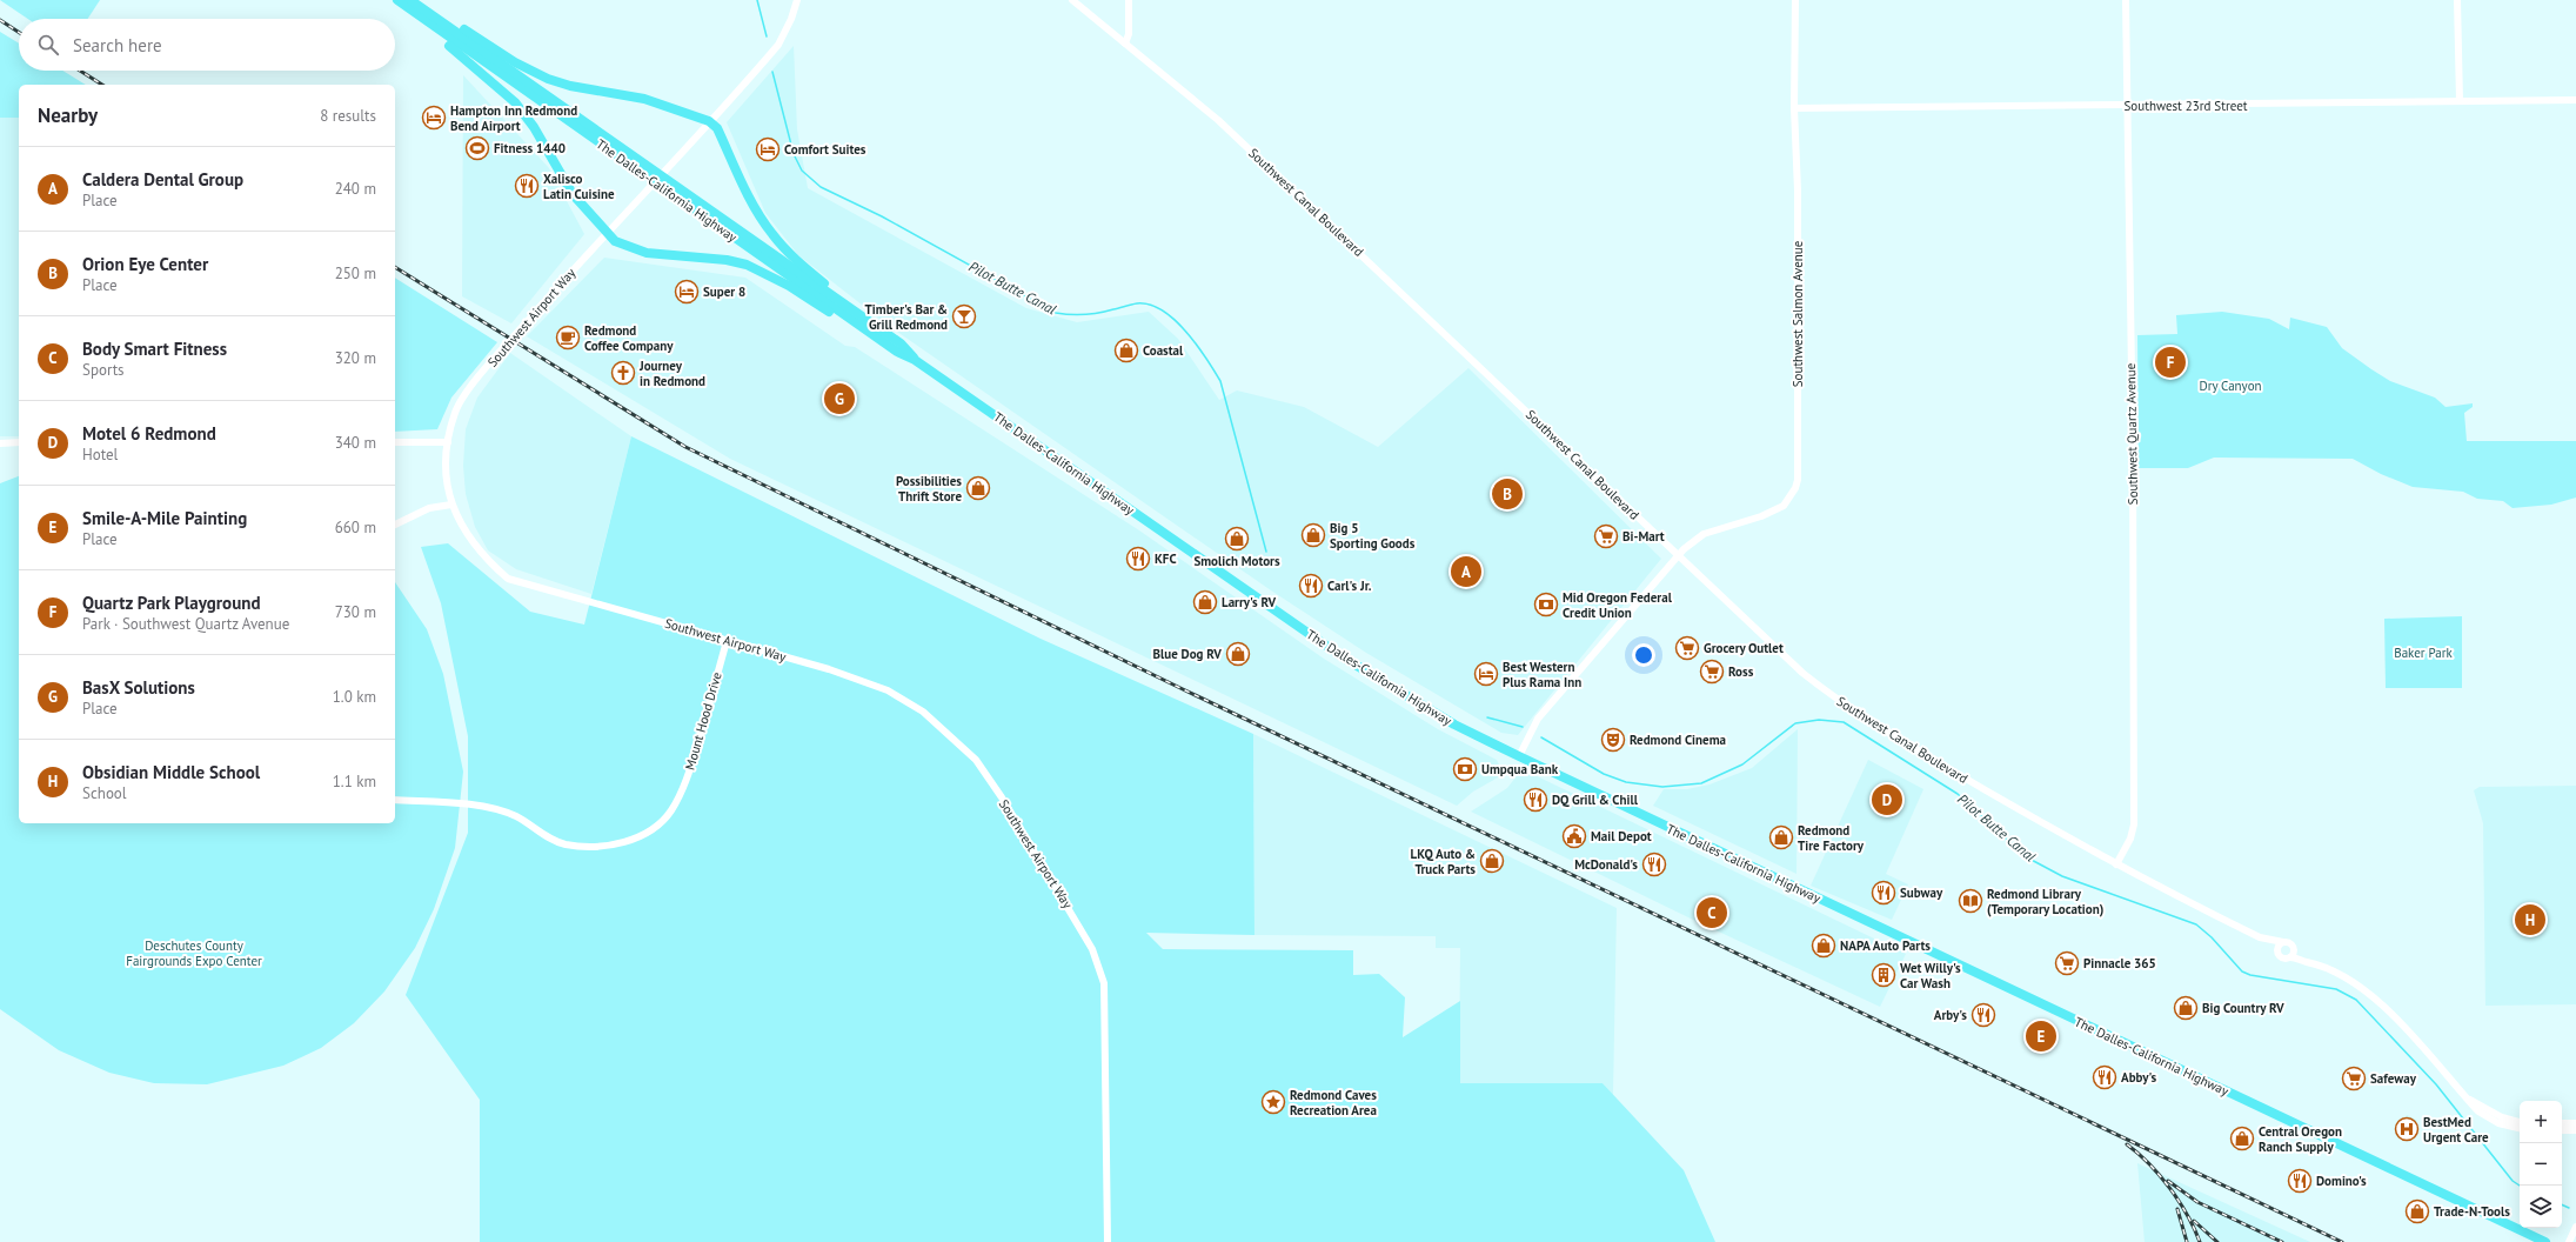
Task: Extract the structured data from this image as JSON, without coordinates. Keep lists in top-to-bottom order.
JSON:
{
  "streets": {
    "highway": ["The Dalles-California Highway"],
    "main road": [
      "Southwest 23rd Street",
      "Southwest Canal Boulevard",
      "Southwest Salmon Avenue",
      "Southwest Airport Way",
      "Southwest Quartz Avenue",
      "Mount Hood Drive"
    ]
  },
  "crossings": [
    ["Southwest 23rd Street", "Southwest Salmon Avenue"],
    ["Southwest 23rd Street", "Southwest Quartz Avenue"],
    ["The Dalles-California Highway", "Southwest Salmon Avenue"],
    ["Southwest Canal Boulevard", "Southwest Salmon Avenue"],
    ["Southwest Canal Boulevard", "Southwest Quartz Avenue"],
    ["Southwest Airport Way", "Mount Hood Drive"]
  ],
  "water": ["Pilot Butte Canal"],
  "parks": ["Dry Canyon", "Baker Park", "Deschutes County Fairgrounds Expo Center"],
  "places": {
    "hotel": [
      "Hampton Inn Redmond Bend Airport",
      "Comfort Suites",
      "Super 8",
      "Best Western Plus Rama Inn"
    ],
    "sports": ["Fitness 1440"],
    "restaurant": [
      "Xalisco Latin Cuisine",
      "KFC",
      "Carl's Jr.",
      "DQ Grill & Chill",
      "McDonald's",
      "Subway",
      "Arby's",
      "Abby's",
      "Domino's"
    ],
    "bar": ["Timber's Bar & Grill Redmond"],
    "cafe": ["Redmond Coffee Company"],
    "shop": [
      "Coastal",
      "Possibilities Thrift Store",
      "Big 5 Sporting Goods",
      "Smolich Motors",
      "Larry's RV",
      "Blue Dog RV",
      "Redmond Tire Factory",
      "LKQ Auto & Truck Parts",
      "NAPA Auto Parts",
      "Big Country RV",
      "Central Oregon Ranch Supply",
      "Trade-N-Tools"
    ],
    "church": ["Journey in Redmond"],
    "supermarket": [
      "Bi-Mart",
      "Grocery Outlet",
      "Ross",
      "Pinnacle 365",
      "Safeway"
    ],
    "bank": ["Mid Oregon Federal Credit Union", "Umpqua Bank"],
    "theatre": ["Redmond Cinema"],
    "public building": ["Mail Depot"],
    "library": ["Redmond Library (Temporary Location)"],
    "building": ["Wet Willy's Car Wash"],
    "place": ["Redmond Caves Recreation Area"],
    "hospital": ["BestMed Urgent Care"]
  },
  "page": {
    "search": "Search here",
    "heading": ["Nearby", "8 results"],
    "list": [
      {
        "mark": "A",
        "name": "Caldera Dental Group",
        "note": "Place",
        "value": "240 m"
      },
      {
        "mark": "B",
        "name": "Orion Eye Center",
        "note": "Place",
        "value": "250 m"
      },
      {
        "mark": "C",
        "name": "Body Smart Fitness",
        "note": "Sports",
        "value": "320 m"
      },
      {
        "mark": "D",
        "name": "Motel 6 Redmond",
        "note": "Hotel",
        "value": "340 m"
      },
      {
        "mark": "E",
        "name": "Smile-A-Mile Painting",
        "note": "Place",
        "value": "660 m"
      },
      {
        "mark": "F",
        "name": "Quartz Park Playground",
        "note": "Park · Southwest Quartz Avenue",
        "value": "730 m"
      },
      {
        "mark": "G",
        "name": "BasX Solutions",
        "note": "Place",
        "value": "1.0 km"
      },
      {
        "mark": "H",
        "name": "Obsidian Middle School",
        "note": "School",
        "value": "1.1 km"
      }
    ],
    "pins": [
      "F",
      "G",
      "B",
      "A",
      "D",
      "C",
      "H",
      "E"
    ],
    "map_buttons": ["+", "−"]
  }
}
